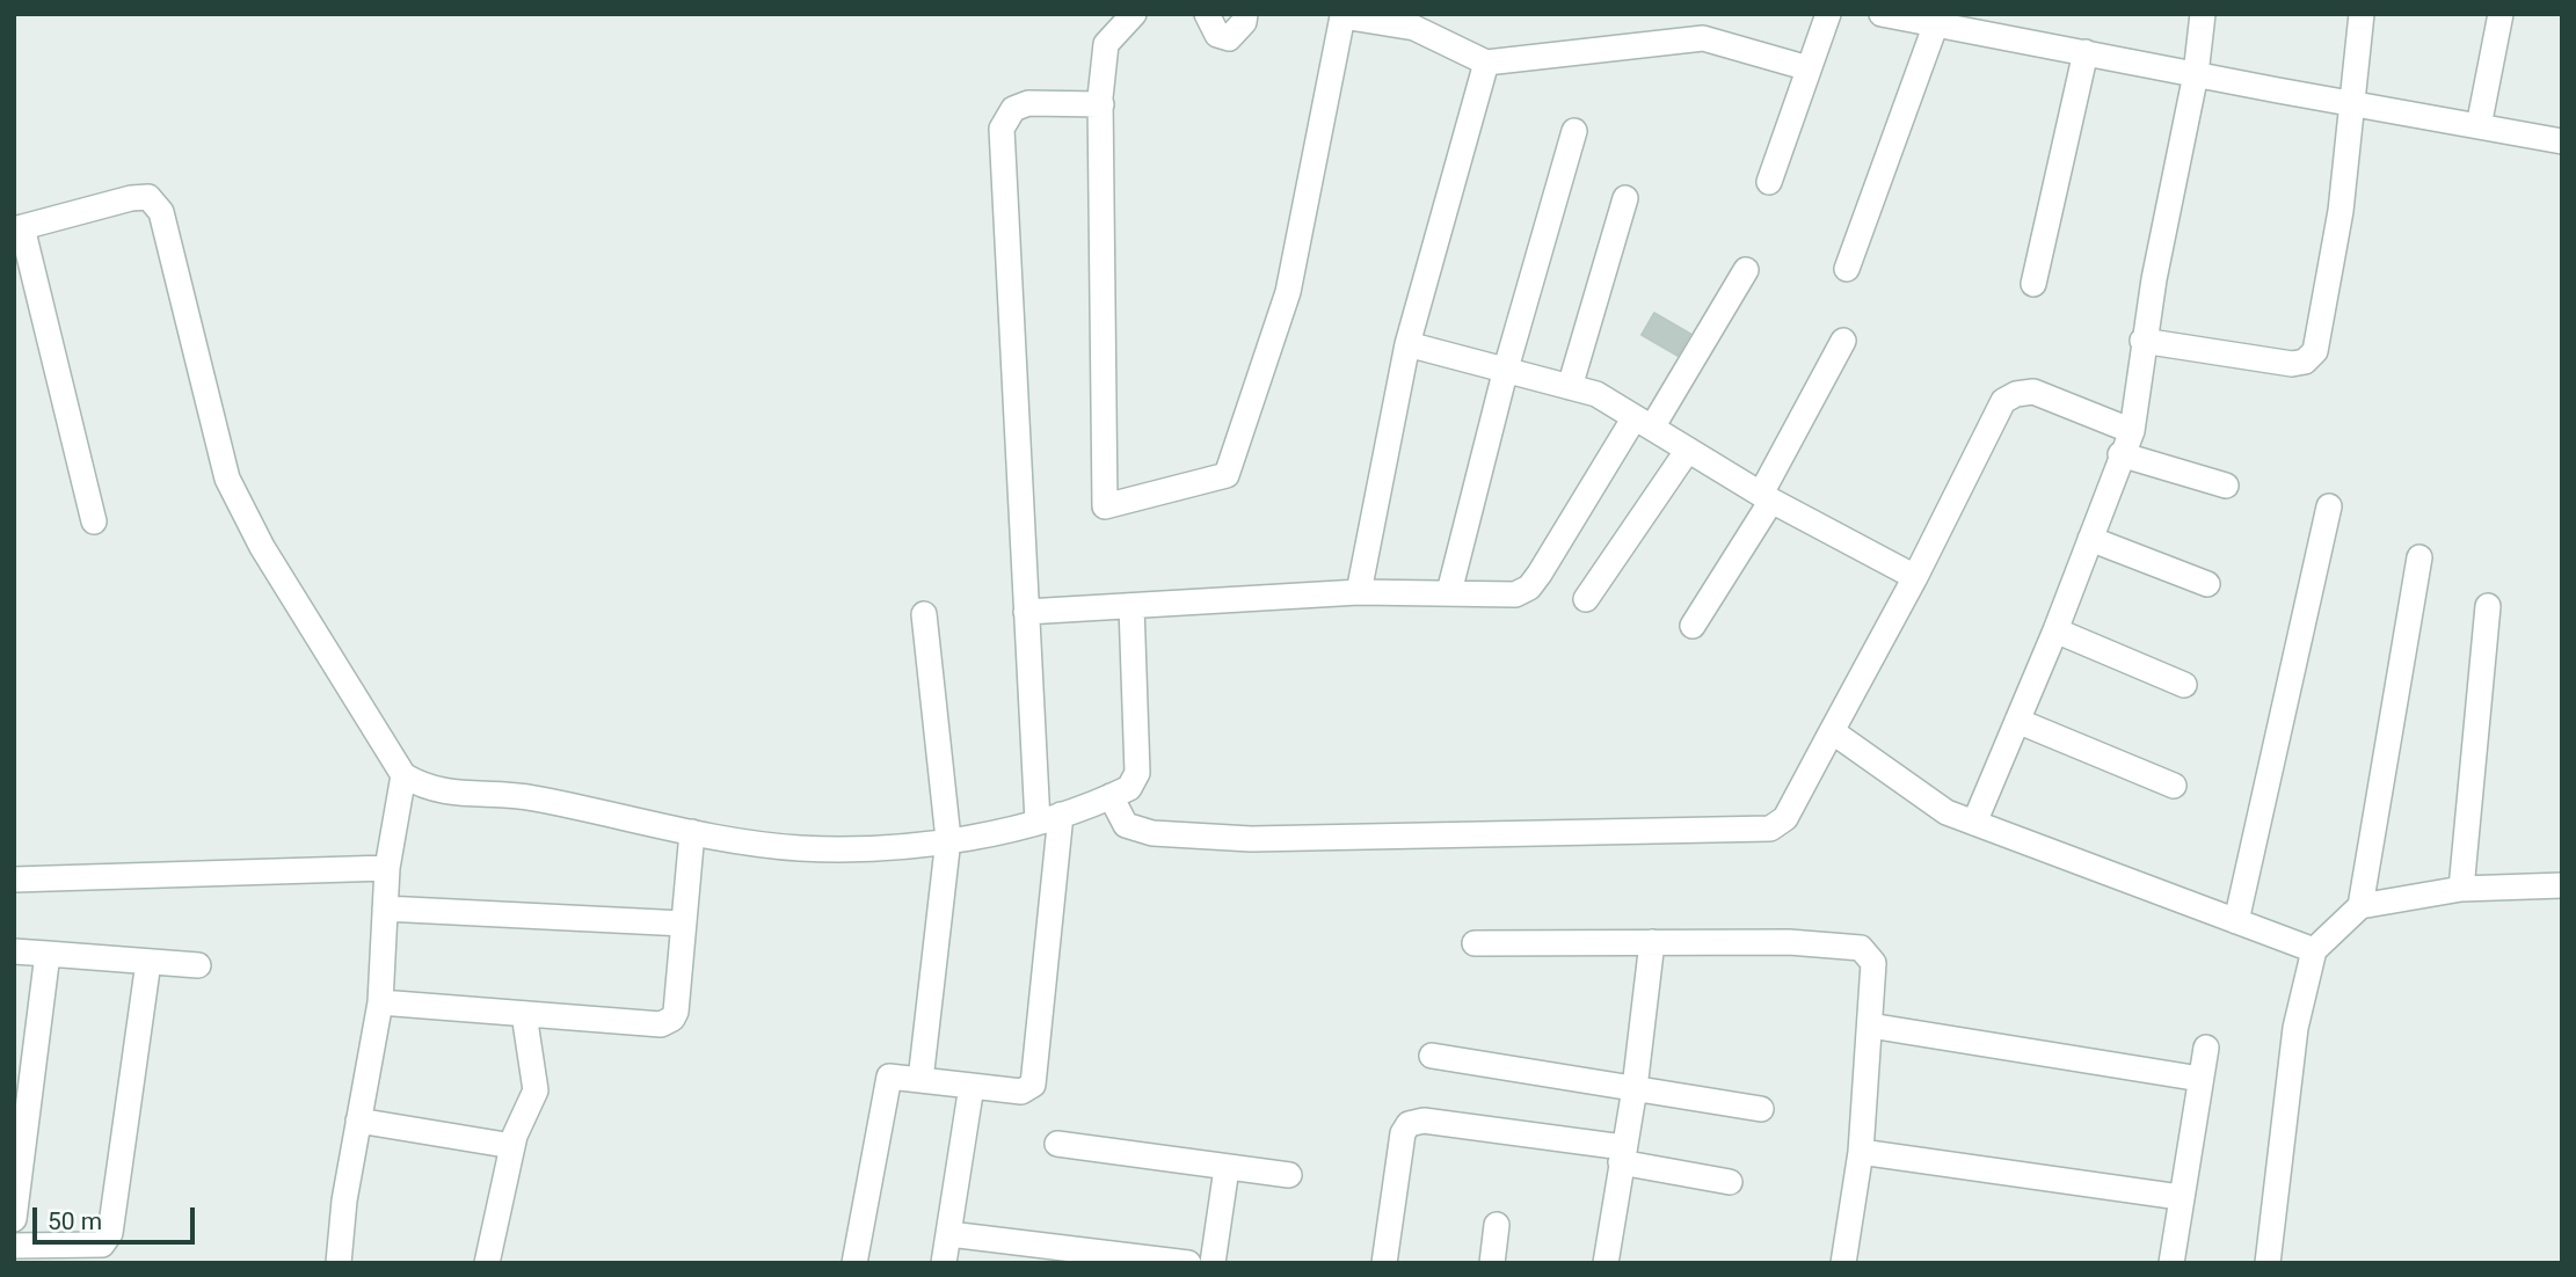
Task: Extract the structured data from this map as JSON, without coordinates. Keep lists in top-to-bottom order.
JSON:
{
  "scale_bar": "50 m"
}
